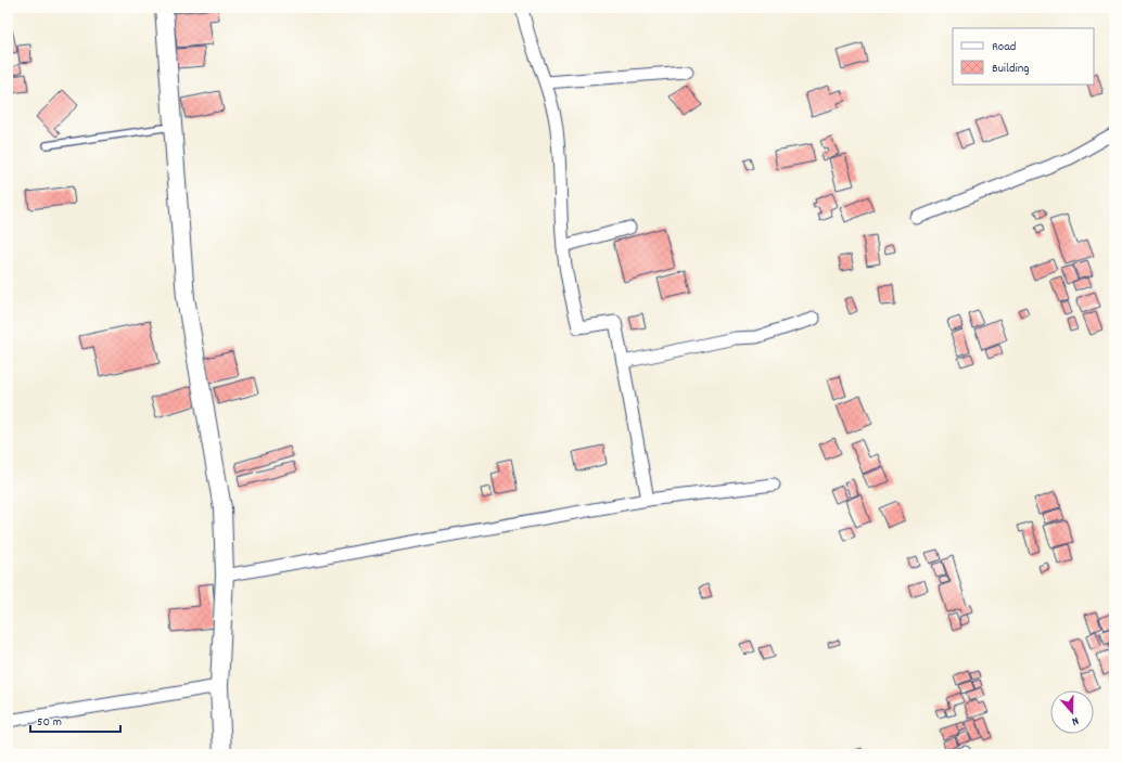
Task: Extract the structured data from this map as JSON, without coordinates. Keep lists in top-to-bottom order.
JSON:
{
  "legend": ["Road", "Building"],
  "scale_bar": "50 m",
  "north": "bottom"
}
